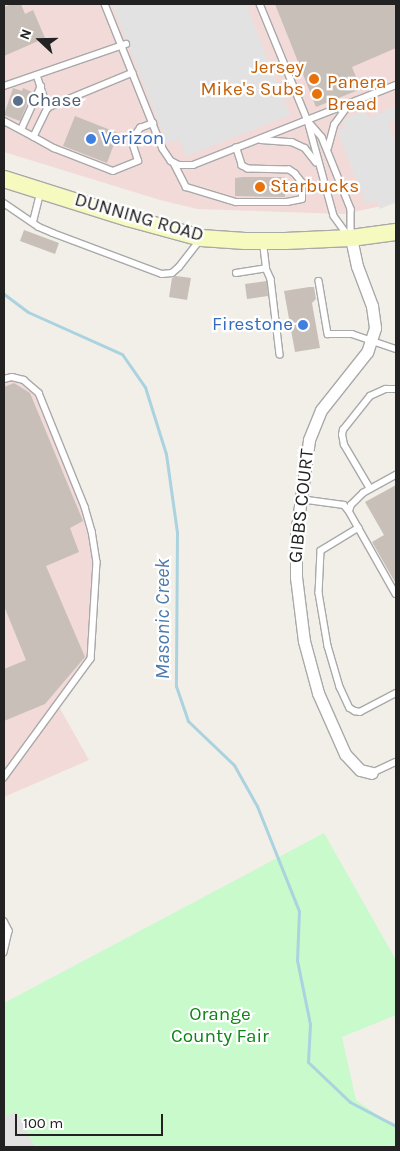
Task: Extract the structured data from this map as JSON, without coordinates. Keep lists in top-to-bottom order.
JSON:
{
  "streets": {
    "street": ["DUNNING ROAD", "GIBBS COURT"]
  },
  "crossings": [
    ["DUNNING ROAD", "GIBBS COURT"]
  ],
  "water": ["Masonic Creek"],
  "parks": ["Orange County Fair"],
  "places": [
    "Jersey Mike's Subs",
    "Panera Bread",
    "Chase",
    "Verizon",
    "Starbucks",
    "Firestone"
  ],
  "scale_bar": "100 m",
  "north": "left"
}
